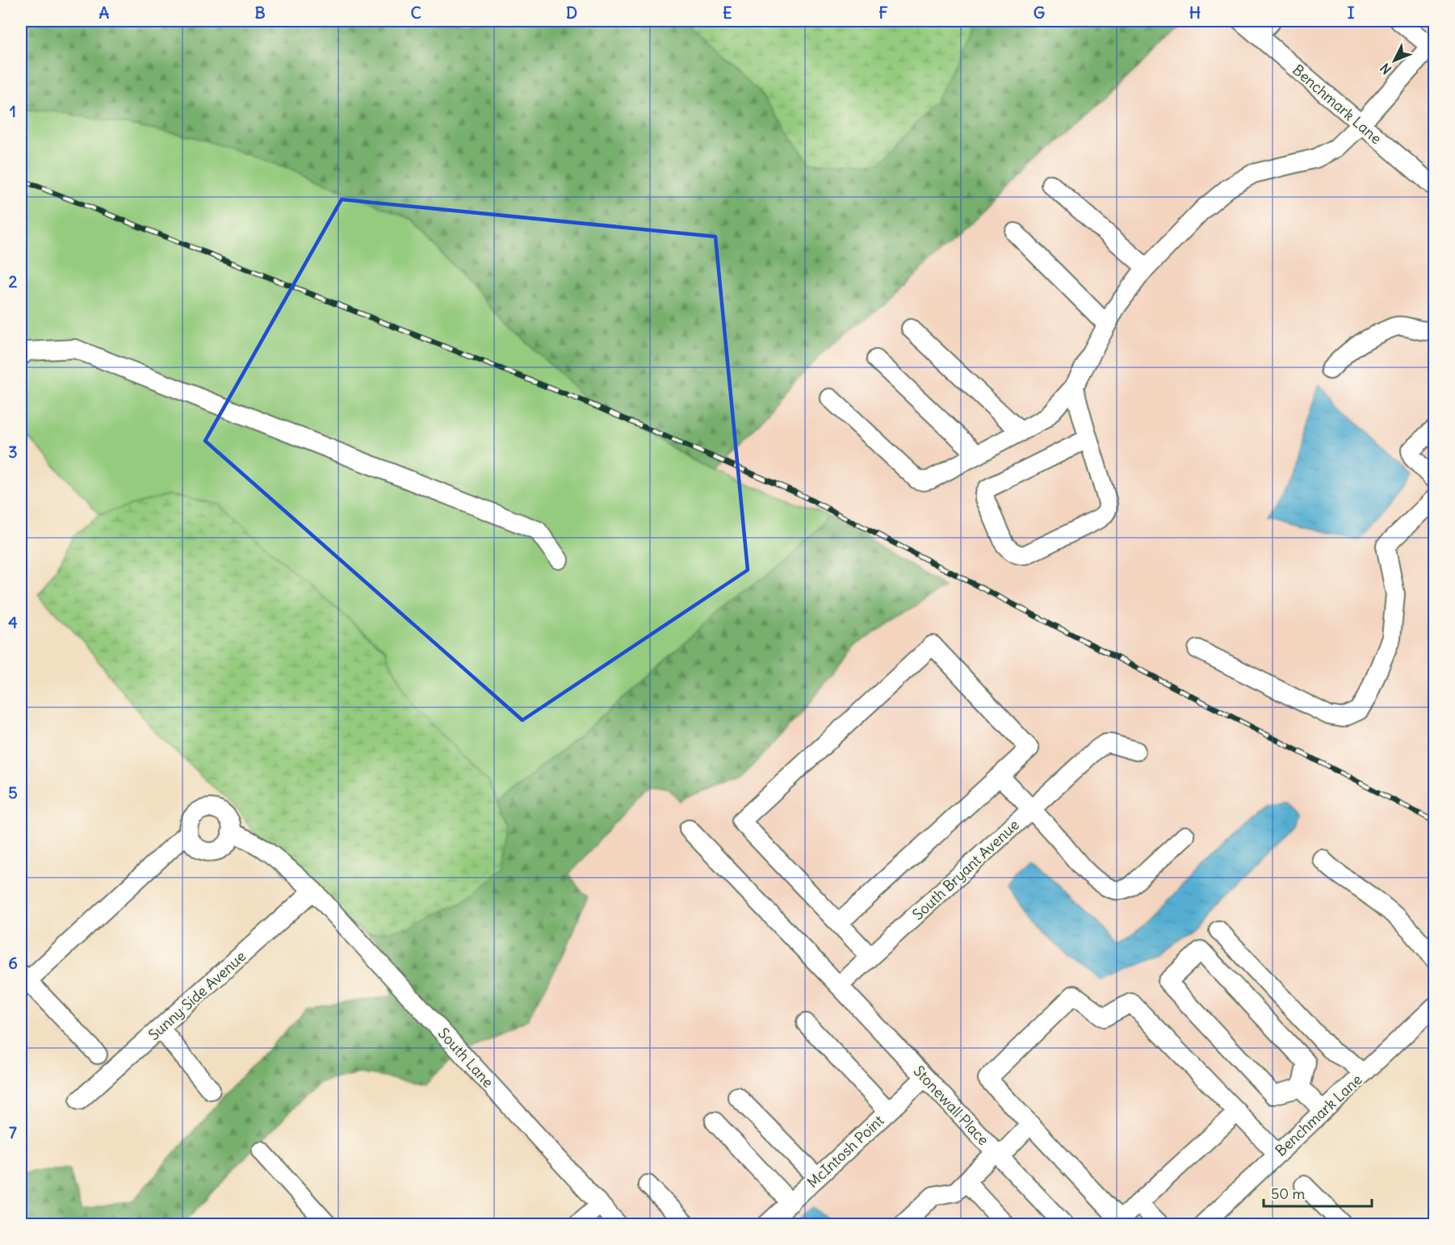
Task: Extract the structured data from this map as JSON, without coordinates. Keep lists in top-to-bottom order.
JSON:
{
  "streets": {
    "street": [
      "Benchmark Lane",
      "South Bryant Avenue",
      "Sunny Side Avenue",
      "South Lane",
      "Stonewall Place",
      "McIntosh Point"
    ]
  },
  "crossings": [
    ["South Bryant Avenue", "Stonewall Place"],
    ["Sunny Side Avenue", "South Lane"],
    ["Stonewall Place", "McIntosh Point"]
  ],
  "scale_bar": "50 m",
  "north": "bottom left",
  "grid": {
    "columns": [
      "A",
      "B",
      "C",
      "D",
      "E",
      "F",
      "G",
      "H",
      "I"
    ],
    "rows": [
      "1",
      "2",
      "3",
      "4",
      "5",
      "6",
      "7"
    ]
  }
}
